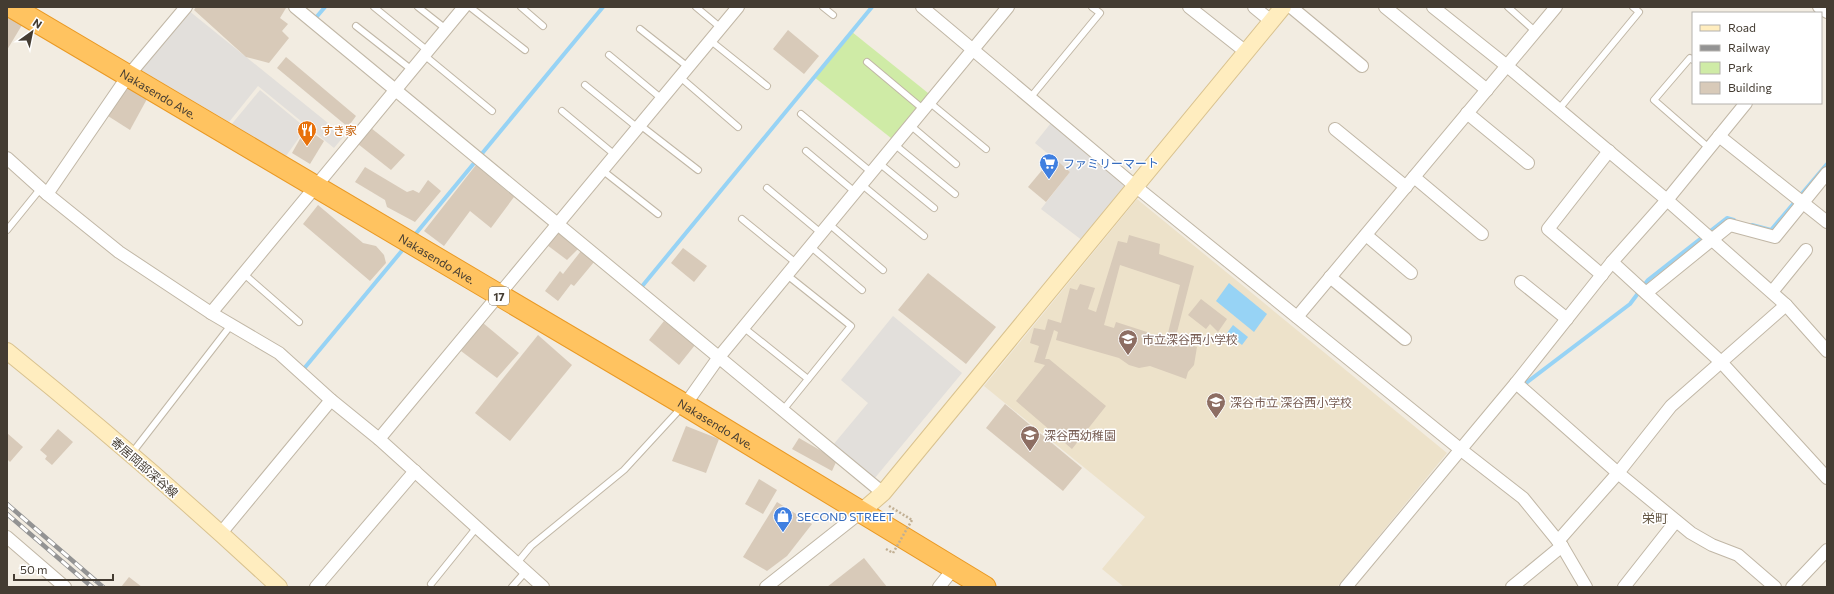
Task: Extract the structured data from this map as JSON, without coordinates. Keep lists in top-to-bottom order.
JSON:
{
  "streets": {
    "highway": ["Nakasendo Ave.", "17"],
    "street": ["寄居岡部深谷線"]
  },
  "districts": ["栄町"],
  "places": {
    "restaurant": ["すき家"],
    "supermarket": ["ファミリーマート"],
    "school or university": ["市立深谷西小学校", "深谷市立 深谷西小学校", "深谷西幼稚園"],
    "shop": ["SECOND STREET"]
  },
  "legend": [
    "Road",
    "Railway",
    "Park",
    "Building"
  ],
  "scale_bar": "50 m",
  "north": "top right"
}
